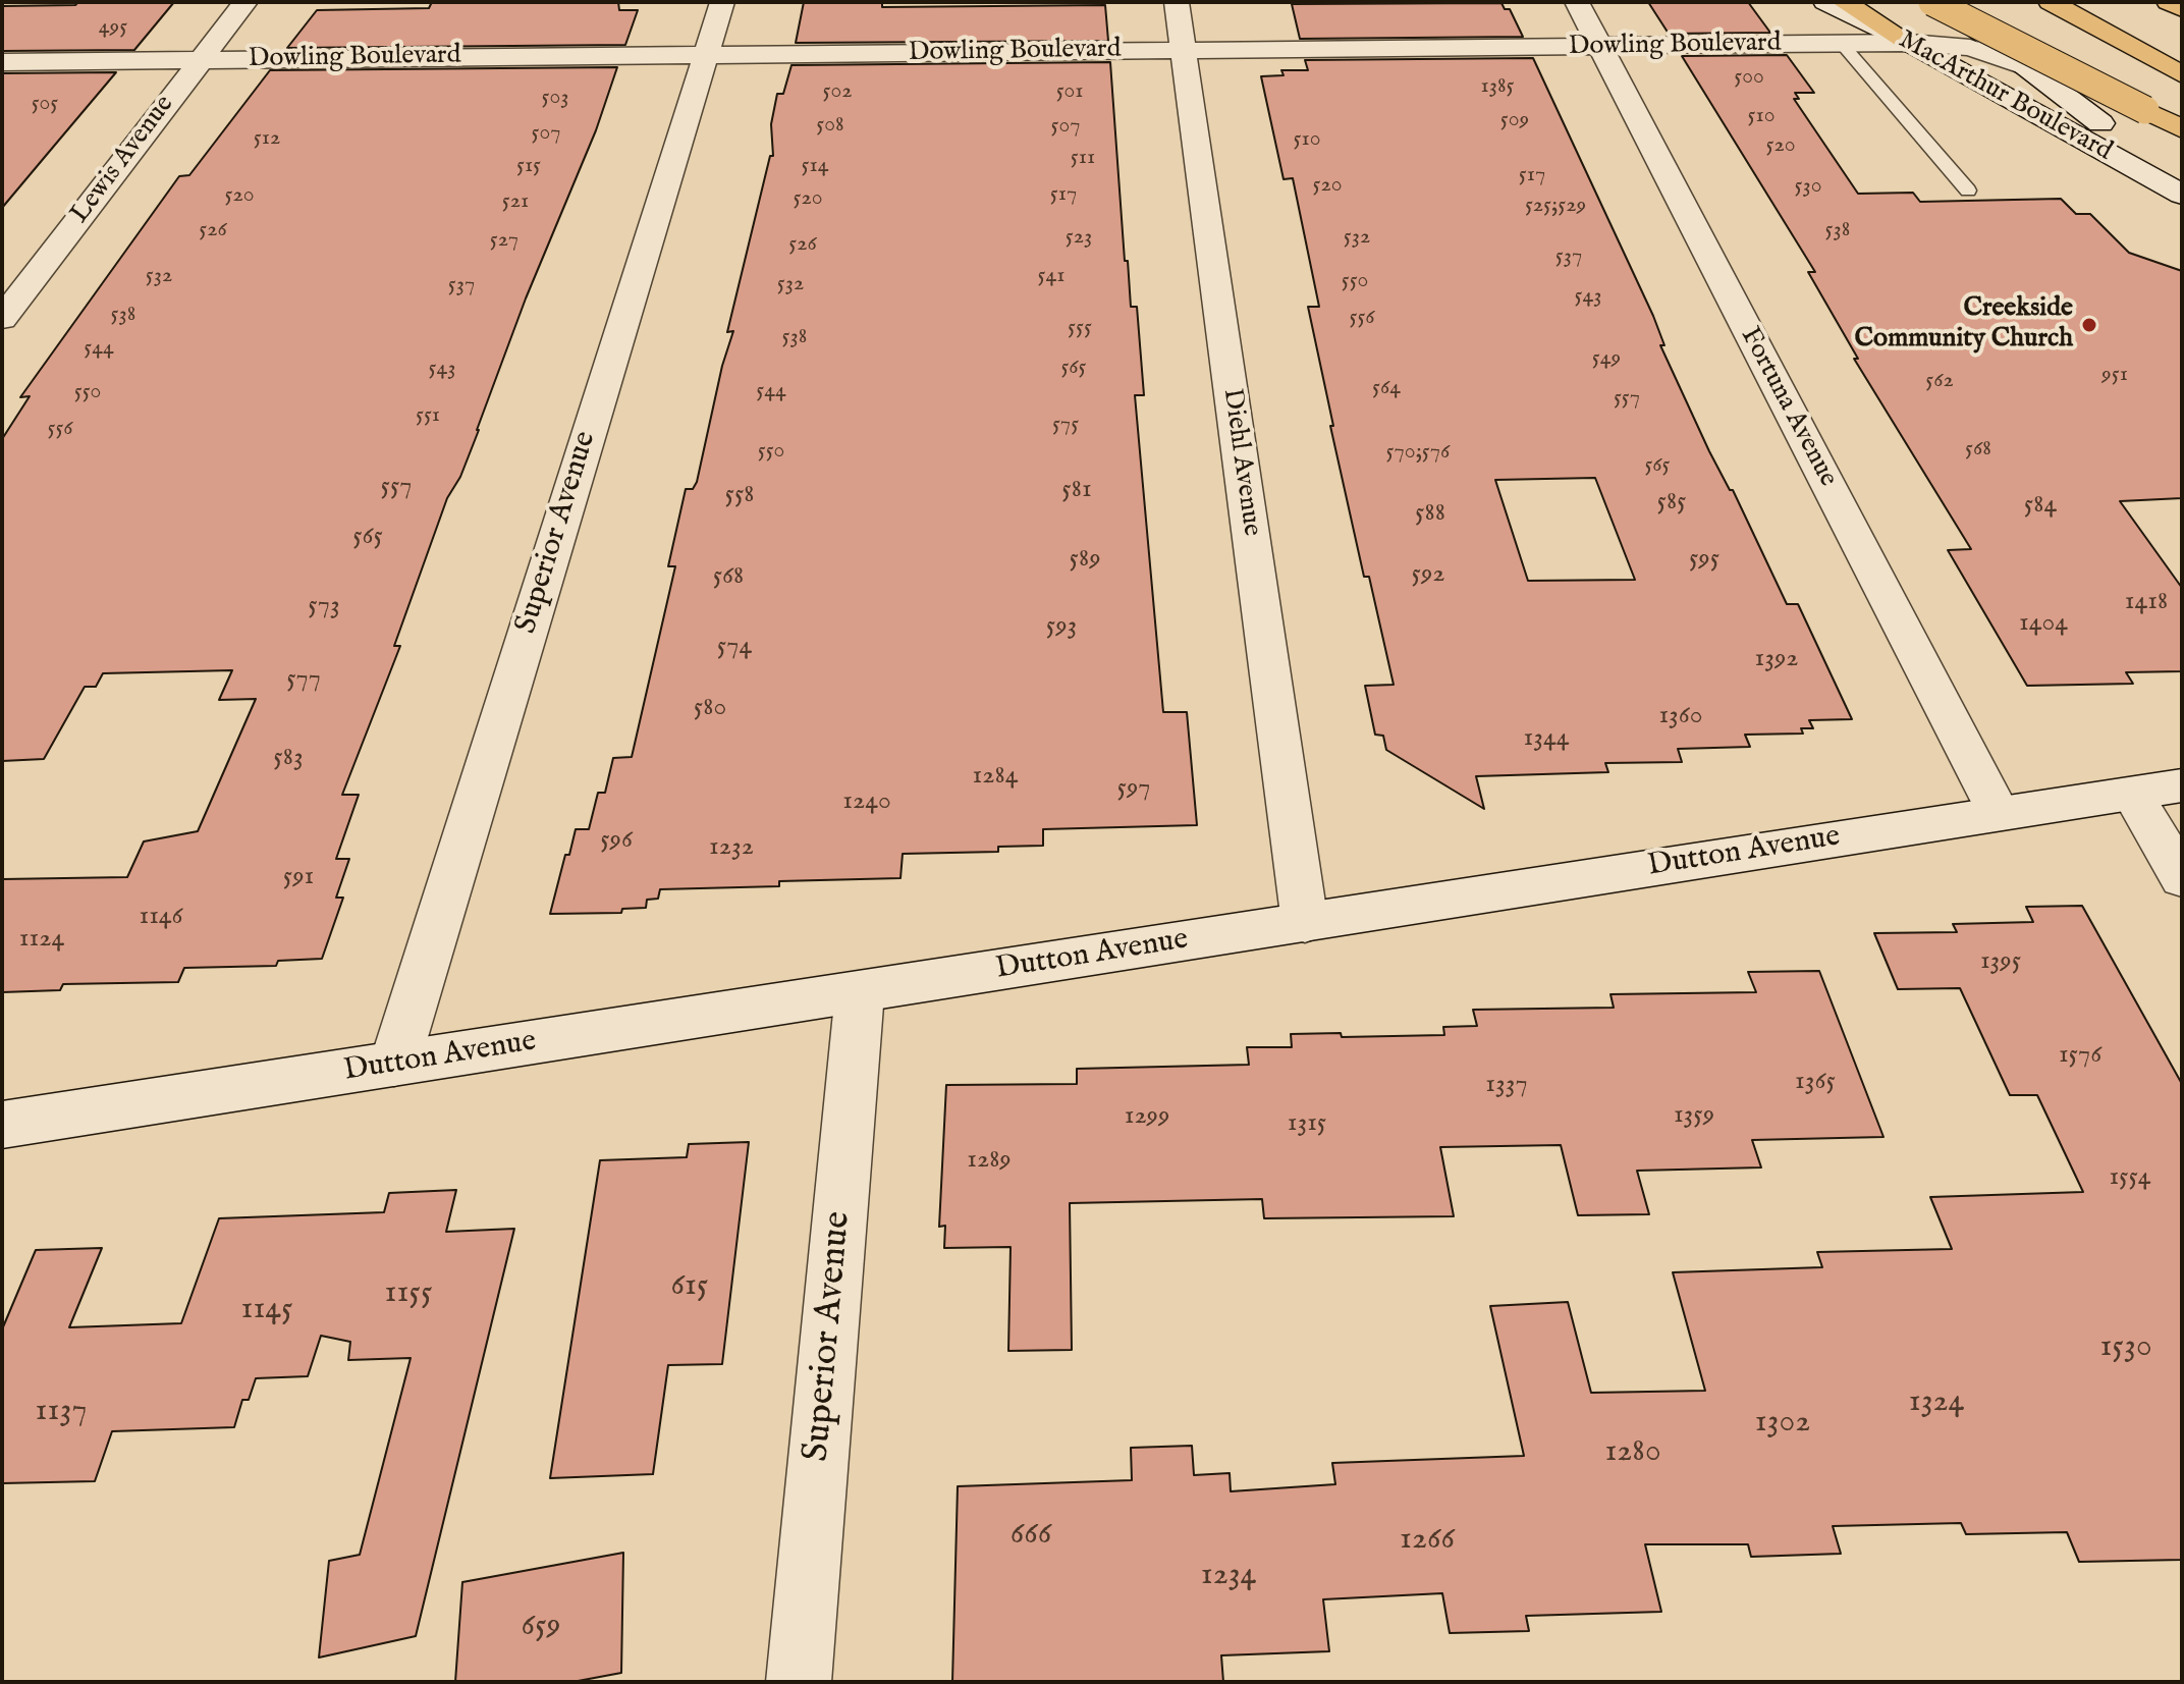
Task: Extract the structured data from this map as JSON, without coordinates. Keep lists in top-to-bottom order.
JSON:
{
  "streets": {
    "street": [
      "Dowling Boulevard",
      "MacArthur Boulevard",
      "Lewis Avenue",
      "Fortuna Avenue",
      "Diehl Avenue",
      "Superior Avenue",
      "Dutton Avenue"
    ]
  },
  "crossings": [
    ["Dowling Boulevard", "MacArthur Boulevard"],
    ["Dowling Boulevard", "Lewis Avenue"],
    ["Dowling Boulevard", "Fortuna Avenue"],
    ["Dowling Boulevard", "Diehl Avenue"],
    ["Dowling Boulevard", "Superior Avenue"],
    ["Fortuna Avenue", "Dutton Avenue"],
    ["Diehl Avenue", "Dutton Avenue"],
    ["Superior Avenue", "Dutton Avenue"]
  ],
  "places": ["Creekside Community Church"],
  "house_numbers": [
    "495",
    "500",
    "1385",
    "502",
    "501",
    "503",
    "505",
    "510",
    "509",
    "508",
    "507",
    "507",
    "512",
    "510",
    "520",
    "511",
    "515",
    "514",
    "517",
    "520",
    "530",
    "517",
    "520",
    "520",
    "521",
    "525;529",
    "526",
    "538",
    "523",
    "532",
    "527",
    "526",
    "537",
    "532",
    "541",
    "550",
    "532",
    "537",
    "543",
    "538",
    "556",
    "555",
    "538",
    "544",
    "549",
    "565",
    "543",
    "951",
    "562",
    "564",
    "544",
    "550",
    "557",
    "551",
    "575",
    "556",
    "568",
    "550",
    "570;576",
    "565",
    "557",
    "581",
    "558",
    "585",
    "584",
    "588",
    "565",
    "589",
    "595",
    "592",
    "568",
    "1418",
    "573",
    "1404",
    "593",
    "574",
    "1392",
    "577",
    "580",
    "1360",
    "1344",
    "583",
    "1284",
    "597",
    "1240",
    "596",
    "1232",
    "591",
    "1146",
    "1124",
    "1395",
    "1576",
    "1365",
    "1337",
    "1359",
    "1299",
    "1315",
    "1289",
    "1554",
    "615",
    "1155",
    "1145",
    "1530",
    "1324",
    "1137",
    "1302",
    "1280",
    "666",
    "1266",
    "1234",
    "659"
  ]
}
